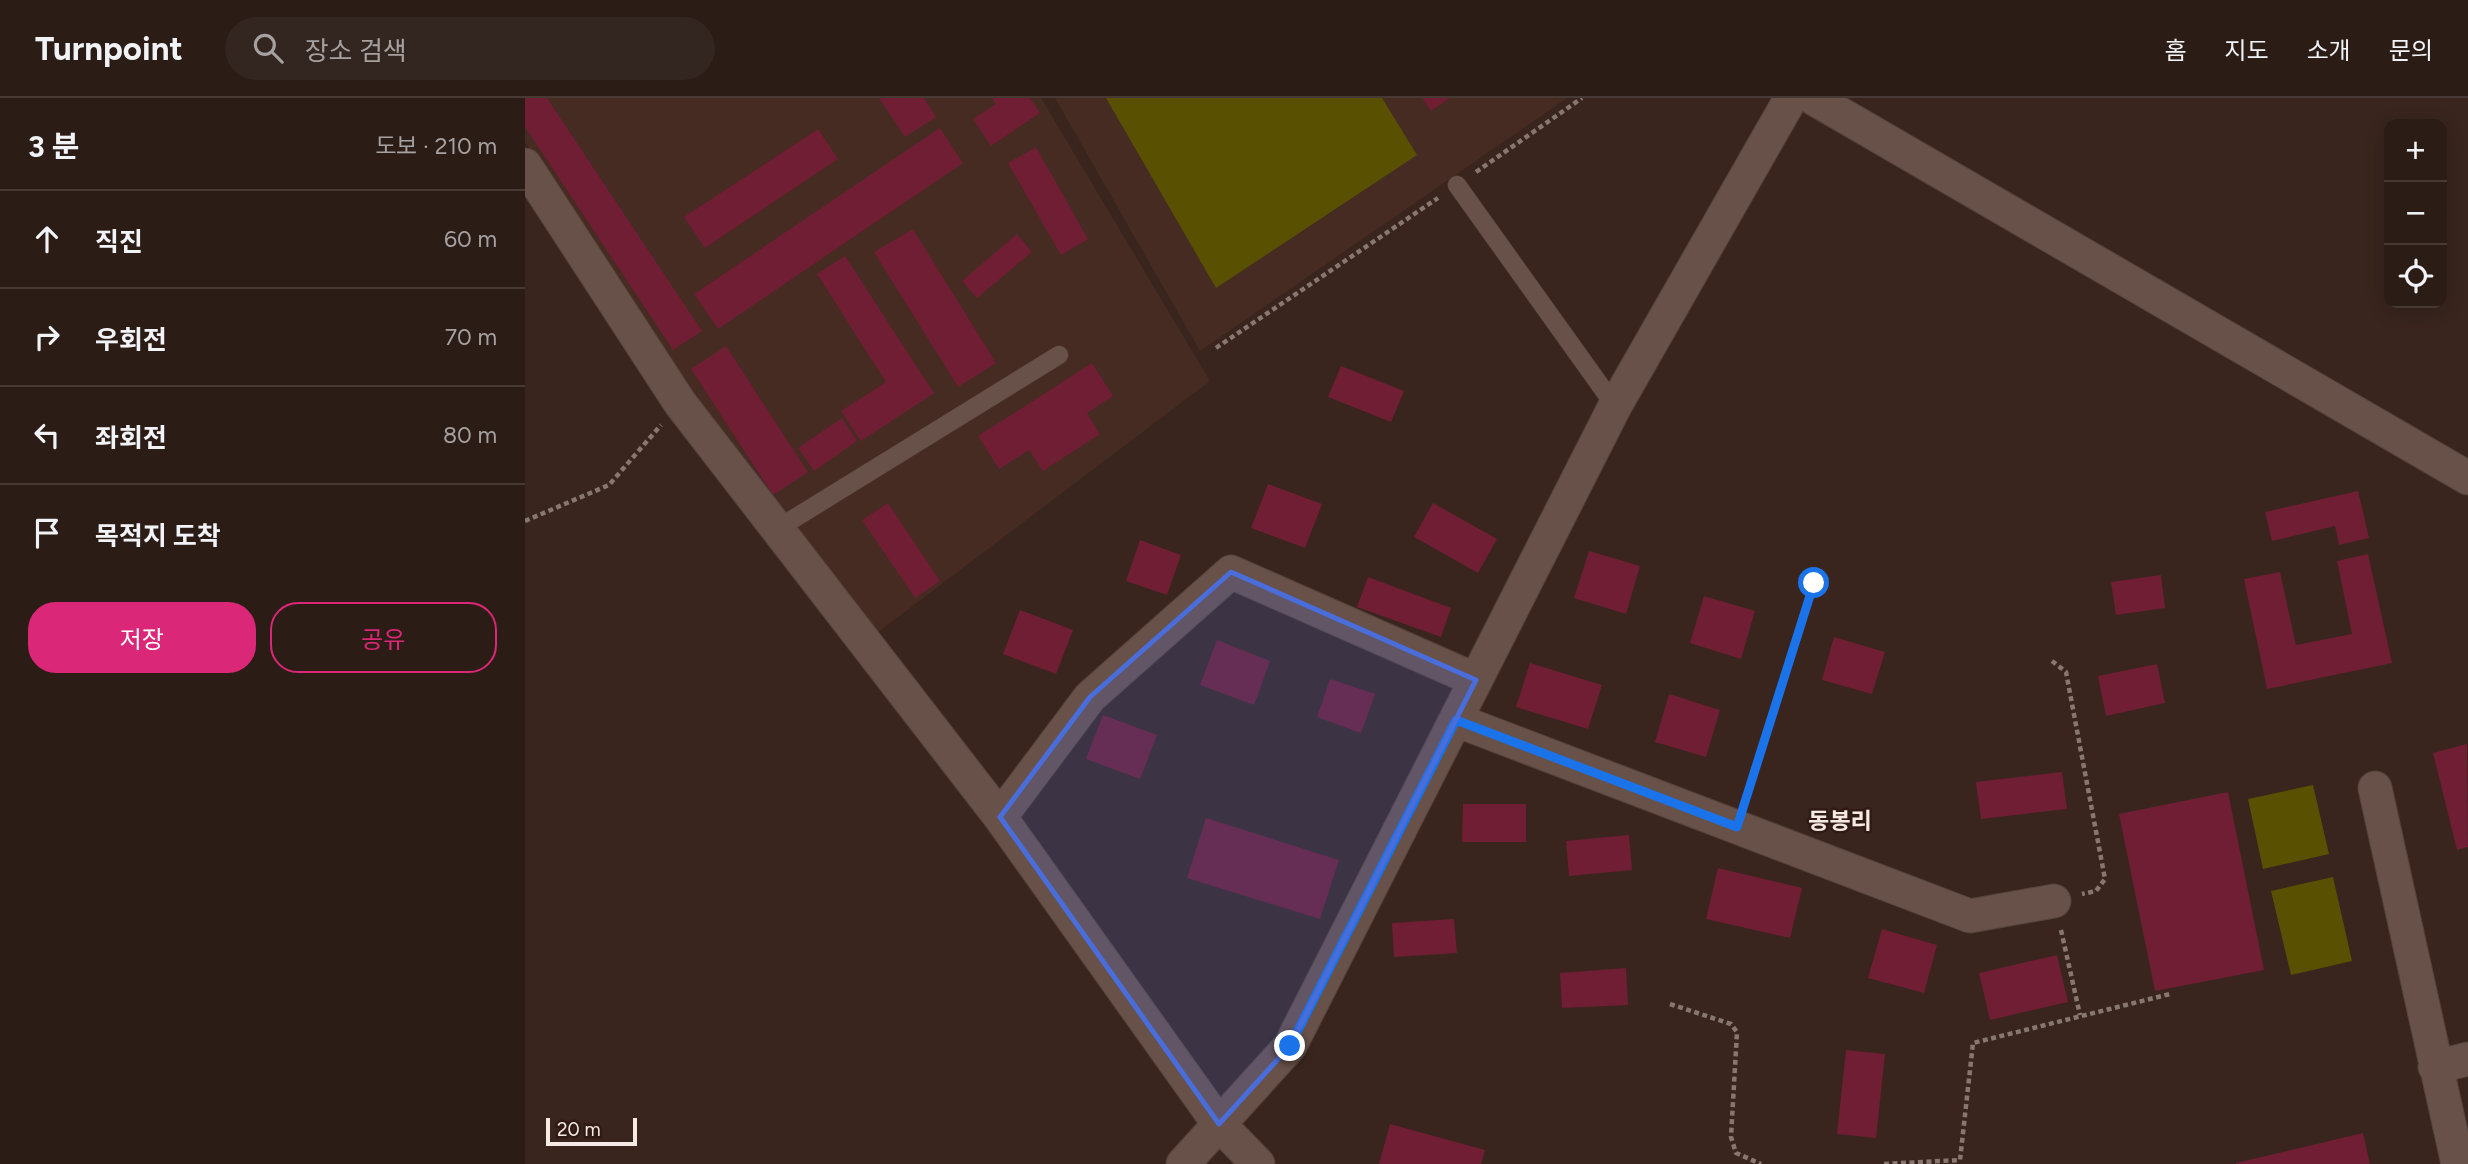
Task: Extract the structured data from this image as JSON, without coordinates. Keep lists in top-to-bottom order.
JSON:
{
  "districts": ["동봉리"],
  "scale_bar": "20 m",
  "page": {
    "header": "Turnpoint",
    "search": "장소 검색",
    "nav": [
      "홈",
      "지도",
      "소개",
      "문의"
    ],
    "heading": ["3 분", "도보 · 210 m"],
    "map_buttons": ["+", "−"],
    "list": [
      ["직진", "60 m"],
      ["우회전", "70 m"],
      ["좌회전", "80 m"],
      "목적지 도착"
    ],
    "buttons": ["저장", "공유"],
    "scale": "20 m"
  }
}
